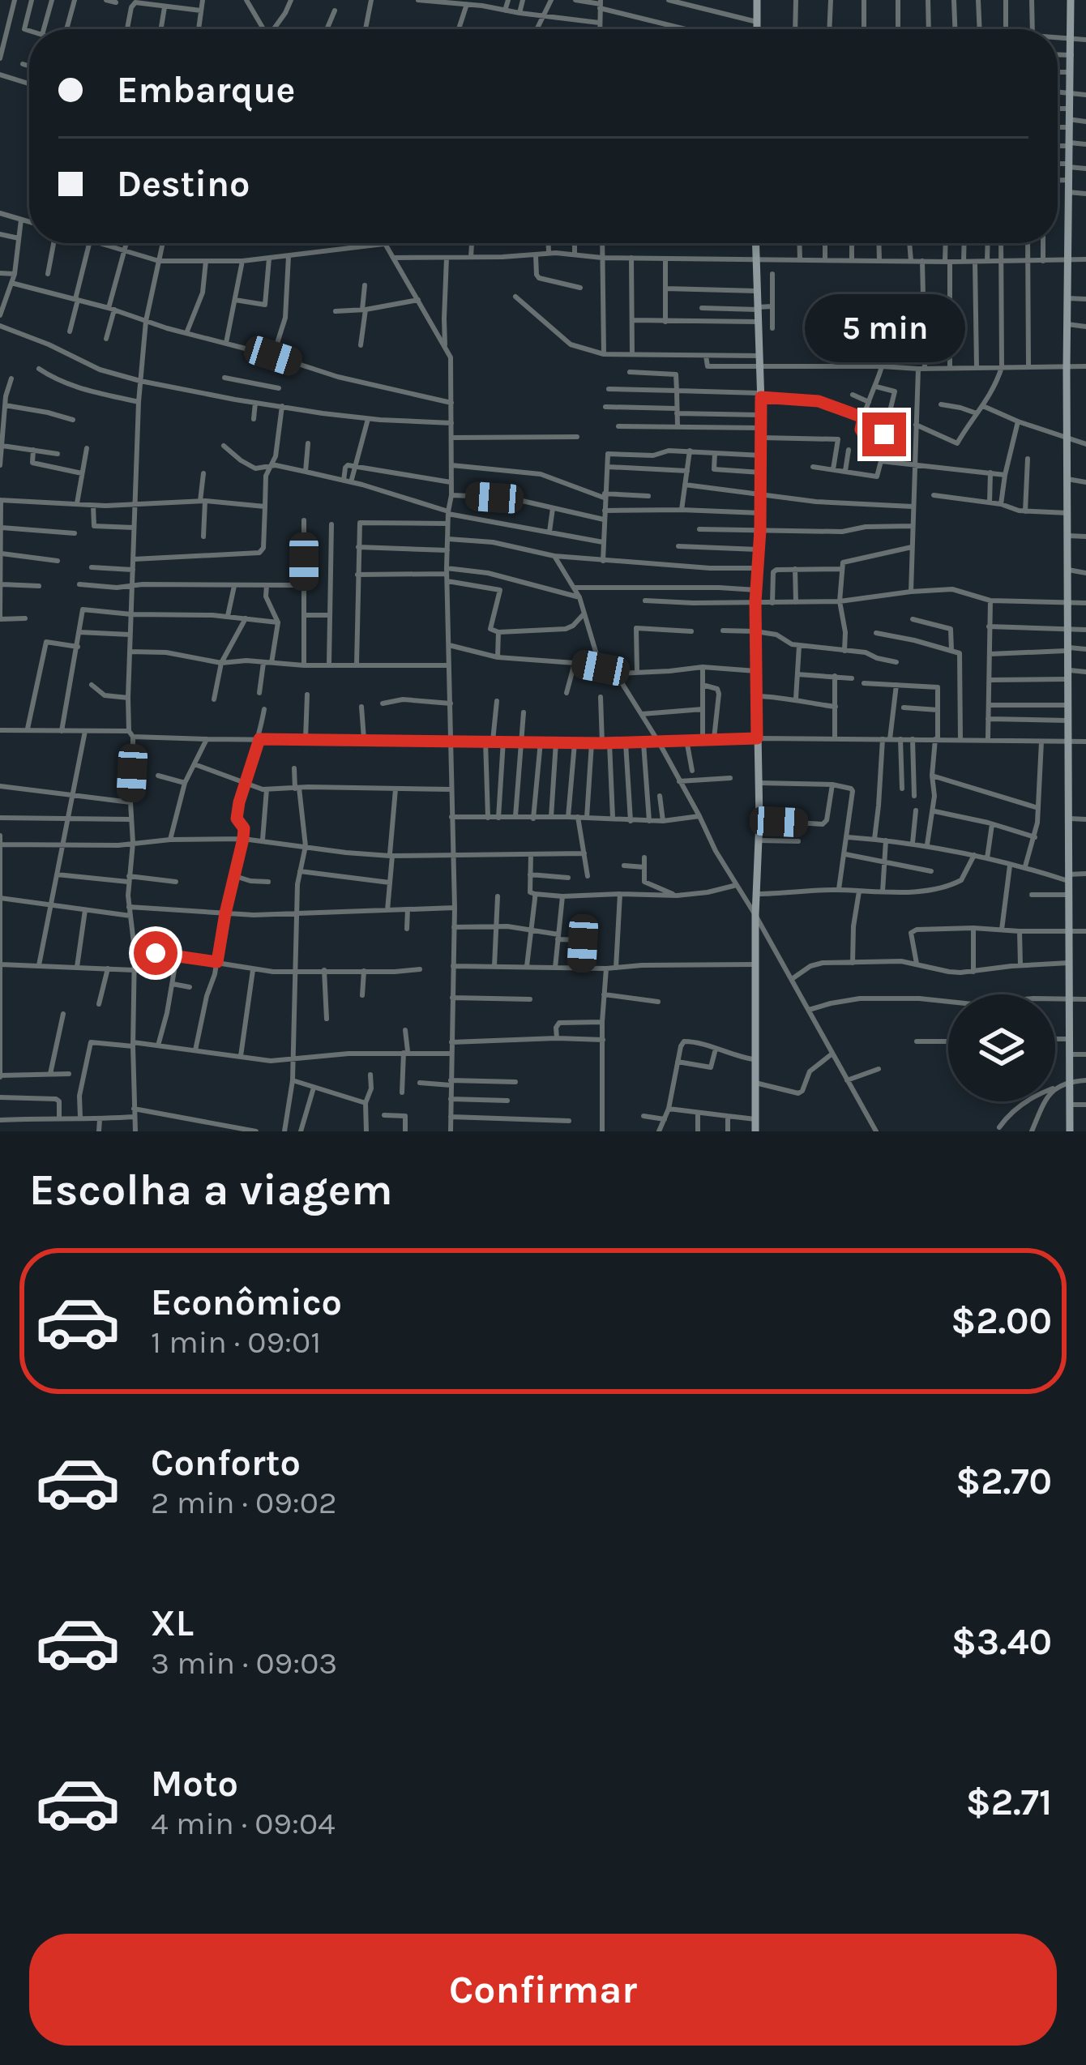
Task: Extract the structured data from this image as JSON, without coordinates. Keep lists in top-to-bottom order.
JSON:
{
  "page": {
    "banner": ["Embarque", "Destino"],
    "bubble": "5 min",
    "heading": "Escolha a viagem",
    "list": [
      {
        "name": "Econômico",
        "note": "1 min · 09:01",
        "value": "$2.00"
      },
      {
        "name": "Conforto",
        "note": "2 min · 09:02",
        "value": "$2.70"
      },
      {
        "name": "XL",
        "note": "3 min · 09:03",
        "value": "$3.40"
      },
      {
        "name": "Moto",
        "note": "4 min · 09:04",
        "value": "$2.71"
      }
    ],
    "buttons": "Confirmar"
  }
}
